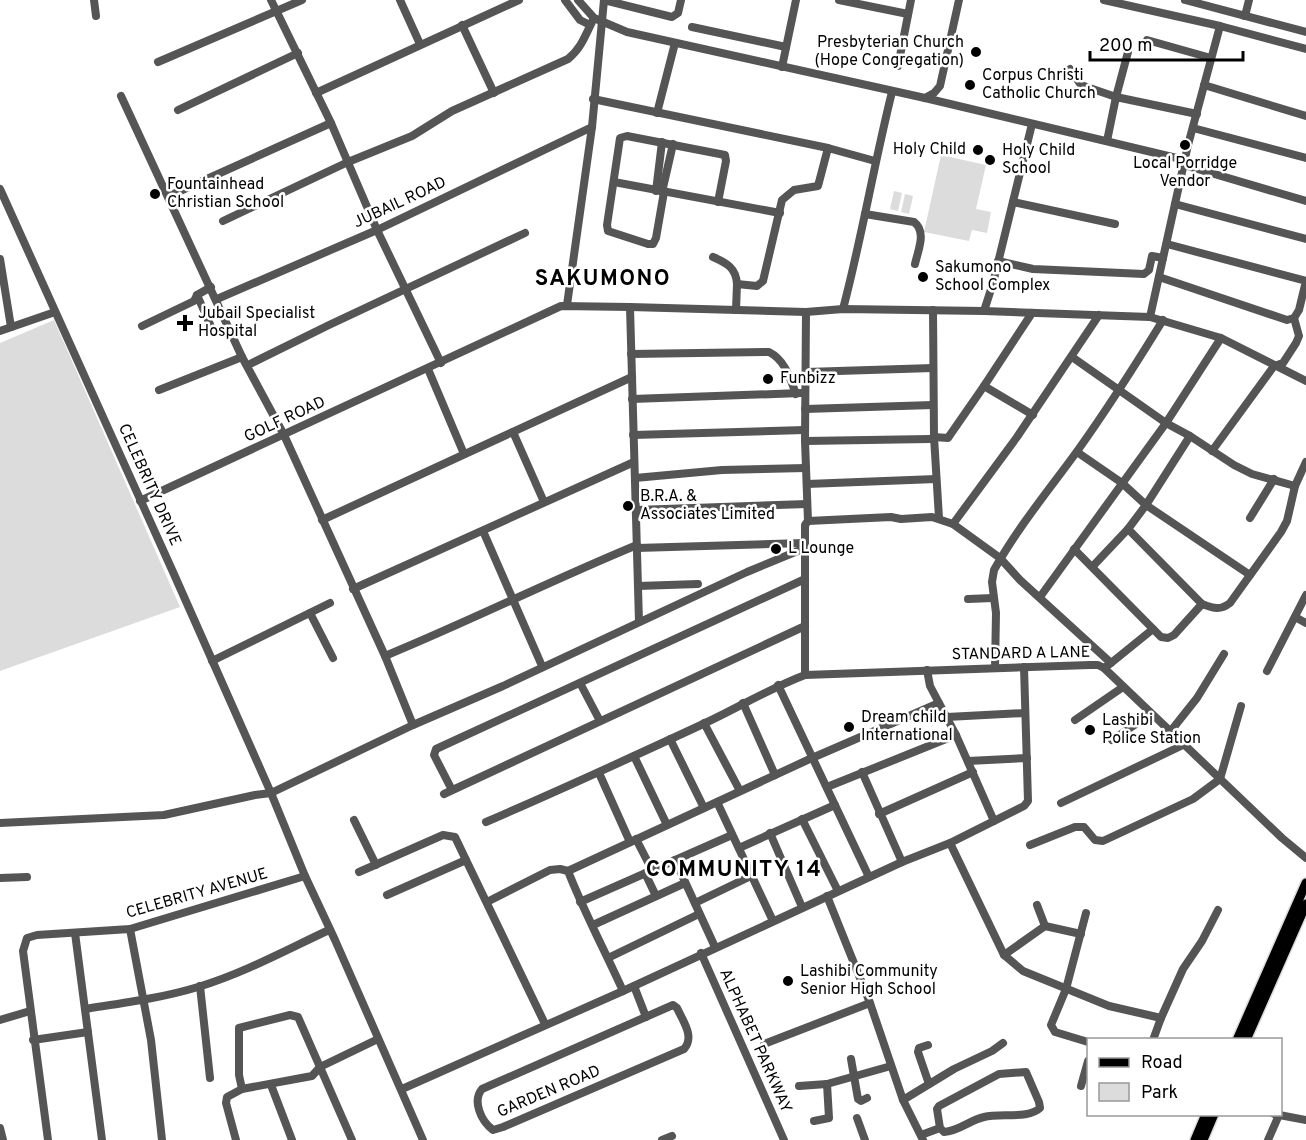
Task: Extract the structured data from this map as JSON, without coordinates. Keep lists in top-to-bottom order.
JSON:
{
  "streets": {
    "street": [
      "JUBAIL ROAD",
      "GOLF ROAD",
      "CELEBRITY DRIVE",
      "STANDARD A LANE",
      "CELEBRITY AVENUE",
      "ALPHABET PARKWAY",
      "GARDEN ROAD"
    ]
  },
  "crossings": [
    ["GOLF ROAD", "CELEBRITY DRIVE"],
    ["CELEBRITY DRIVE", "CELEBRITY AVENUE"]
  ],
  "districts": ["SAKUMONO", "COMMUNITY 14"],
  "places": {
    "other": [
      "Presbyterian Church (Hope Congregation)",
      "Corpus Christi Catholic Church",
      "Local Porridge Vendor",
      "Holy Child",
      "Holy Child School",
      "Fountainhead Christian School",
      "Sakumono School Complex",
      "Funbizz",
      "B.R.A. & Associates Limited",
      "L Lounge",
      "Dream child International",
      "Lashibi Police Station",
      "Lashibi Community Senior High School"
    ],
    "health": ["Jubail Specialist Hospital"]
  },
  "legend": ["Road", "Park"],
  "scale_bar": "200 m"
}
